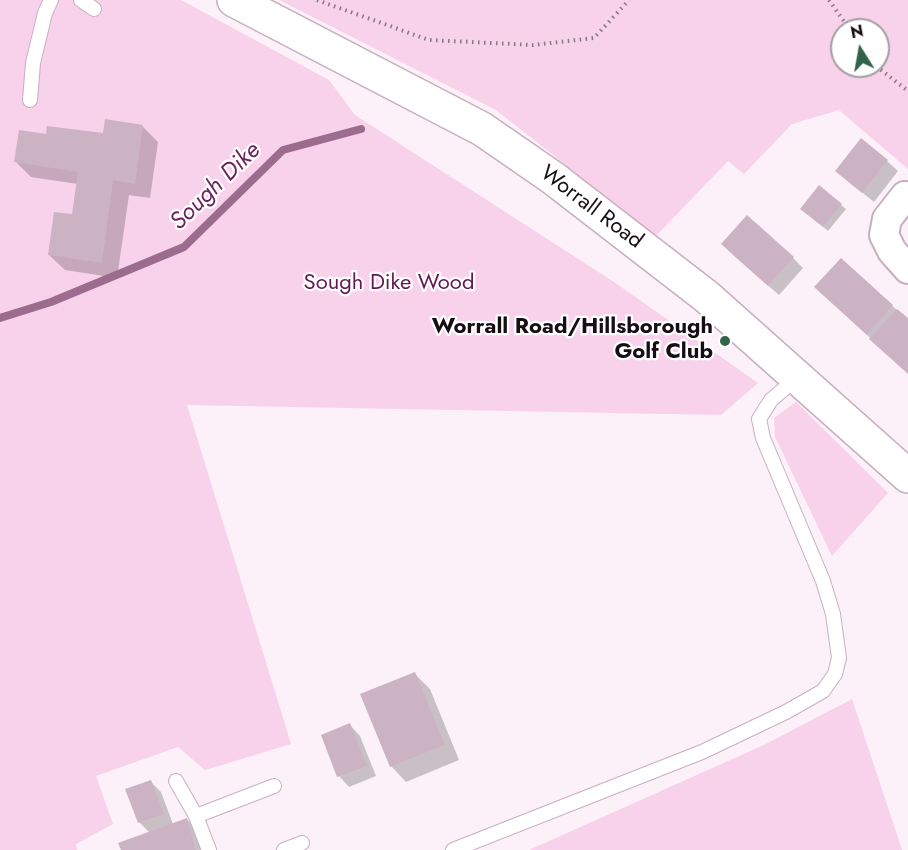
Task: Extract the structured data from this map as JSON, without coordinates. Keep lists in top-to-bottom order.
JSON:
{
  "streets": {
    "street": ["Worrall Road"]
  },
  "water": ["Sough Dike"],
  "parks": ["Sough Dike Wood"],
  "places": ["Worrall Road/Hillsborough Golf Club"],
  "north": "top"
}
